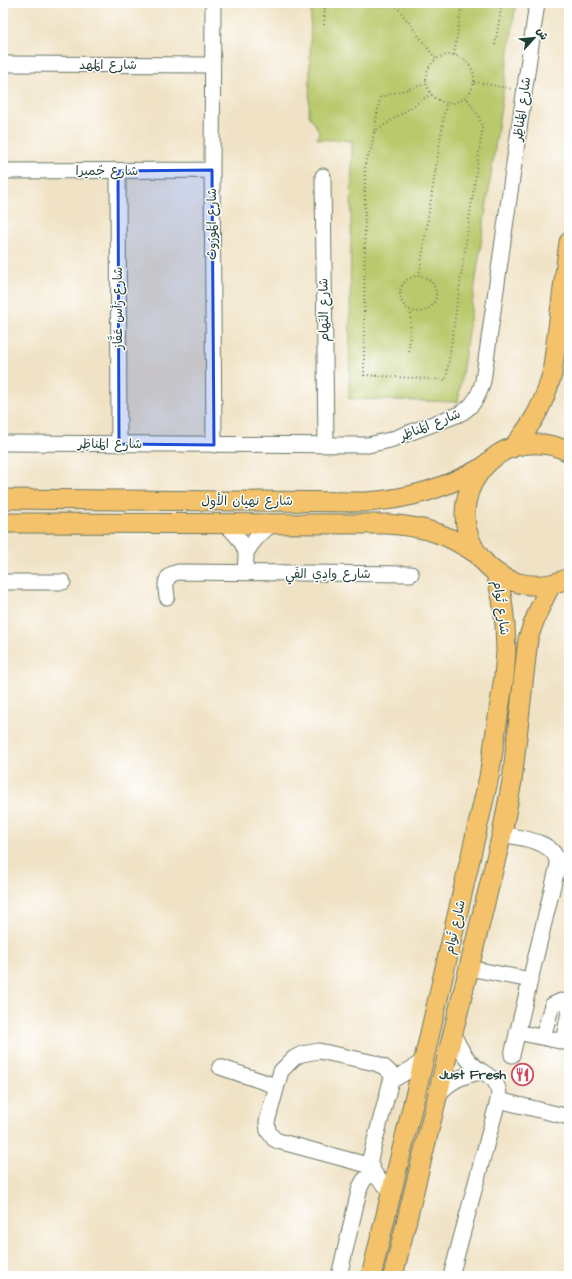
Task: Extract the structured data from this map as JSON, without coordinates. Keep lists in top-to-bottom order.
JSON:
{
  "streets": {
    "main road": ["شارع نهيان الأول", "شارع تُوام"],
    "street": [
      "شارع المَهد",
      "شارع المَناظِر",
      "شارع جُميرا",
      "شارع المَورُوث",
      "شارع رَأس عَفَّاز",
      "شارع النَهام",
      "شارع وادِي الفَي"
    ]
  },
  "crossings": [
    ["شارع المَهد", "شارع المَورُوث"],
    ["شارع المَناظِر", "شارع المَورُوث"],
    ["شارع المَناظِر", "شارع رَأس عَفَّاز"],
    ["شارع المَناظِر", "شارع النَهام"],
    ["شارع جُميرا", "شارع المَورُوث"],
    ["شارع جُميرا", "شارع رَأس عَفَّاز"]
  ],
  "places": {
    "restaurant": ["Just Fresh"]
  },
  "north": "top right"
}
